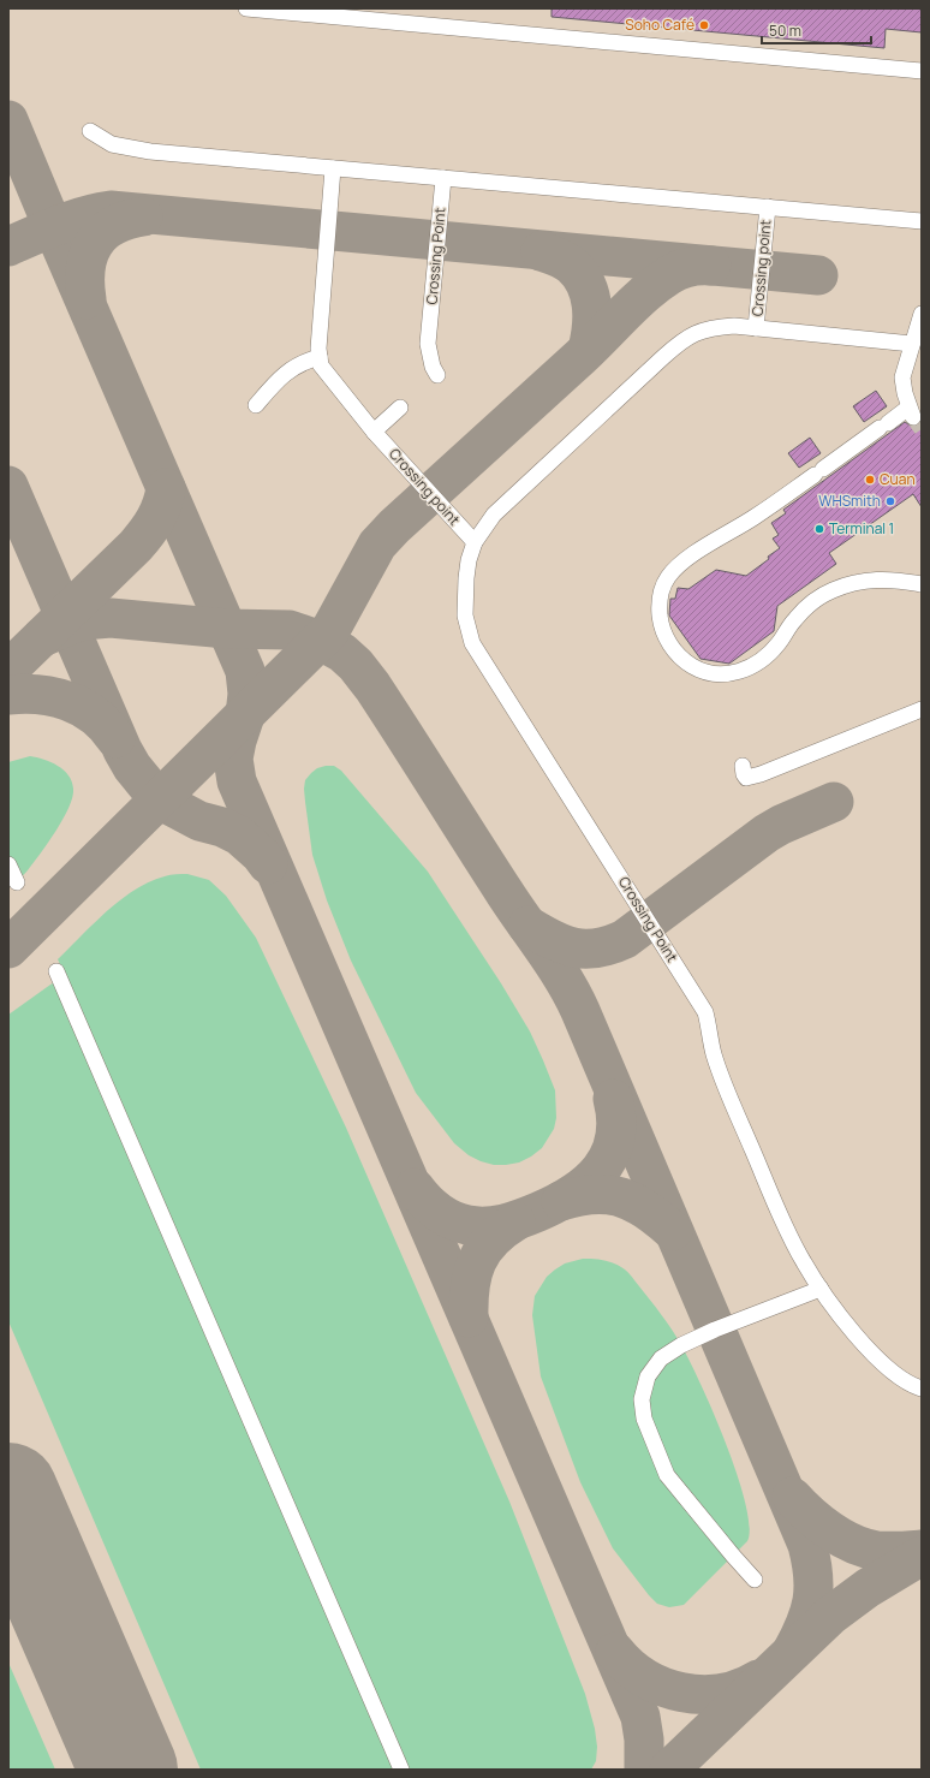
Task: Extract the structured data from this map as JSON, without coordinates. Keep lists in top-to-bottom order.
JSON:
{
  "streets": {
    "lane": ["Crossing Point", "Crossing point"]
  },
  "crossings": [
    ["Crossing Point", "Crossing point"]
  ],
  "places": [
    "Soho Café",
    "Cuan",
    "WHSmith",
    "Terminal 1"
  ],
  "scale_bar": "50 m"
}
